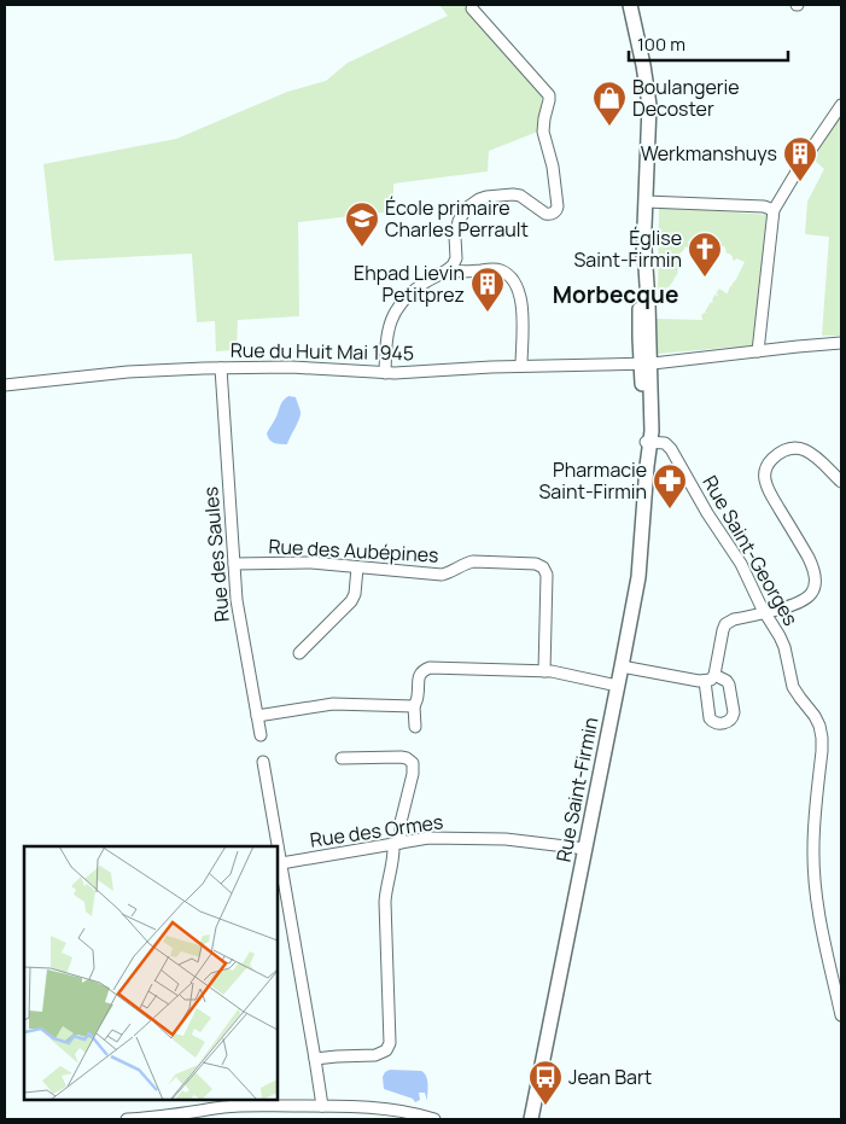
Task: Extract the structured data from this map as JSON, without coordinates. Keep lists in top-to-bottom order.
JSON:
{
  "streets": {
    "main road": ["Rue Saint-Firmin"],
    "street": [
      "Rue du Huit Mai 1945",
      "Rue des Aubépines",
      "Rue Saint-Georges",
      "Rue des Saules",
      "Rue des Ormes"
    ]
  },
  "crossings": [
    ["Rue du Huit Mai 1945", "Rue des Saules"],
    ["Rue du Huit Mai 1945", "Rue Saint-Firmin"],
    ["Rue des Aubépines", "Rue des Saules"],
    ["Rue Saint-Georges", "Rue Saint-Firmin"],
    ["Rue Saint-Firmin", "Rue des Ormes"]
  ],
  "districts": ["Morbecque"],
  "places": {
    "shop": ["Boulangerie Decoster"],
    "building": ["Werkmanshuys", "Ehpad Lievin Petitprez"],
    "school or university": ["École primaire Charles Perrault"],
    "church": ["Église Saint-Firmin"],
    "pharmacy": ["Pharmacie Saint-Firmin"],
    "bus stop": ["Jean Bart"]
  },
  "scale_bar": "100 m"
}
